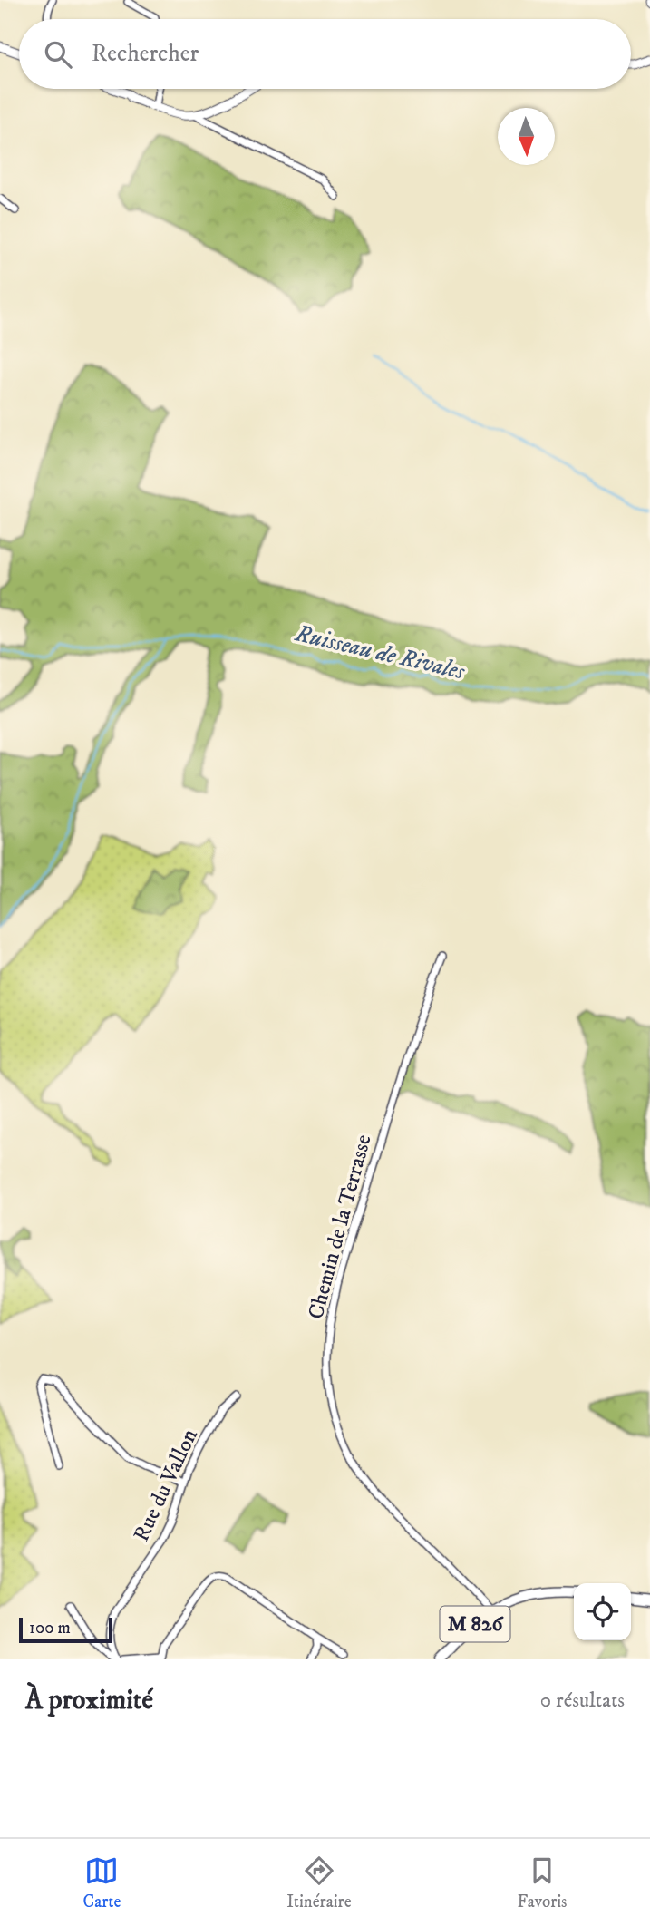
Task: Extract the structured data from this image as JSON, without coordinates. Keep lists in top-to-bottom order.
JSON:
{
  "streets": {
    "main road": ["M 826"],
    "street": ["Chemin de la Terrasse", "Rue du Vallon"]
  },
  "crossings": [
    ["Chemin de la Terrasse", "M 826"]
  ],
  "water": ["Ruisseau de Rivales"],
  "scale_bar": "100 m",
  "north": "bottom",
  "page": {
    "search": "Rechercher",
    "scale": "100 m",
    "heading": ["À proximité", "0 résultats"],
    "nav": ["Carte", "Itinéraire", "Favoris"]
  }
}
